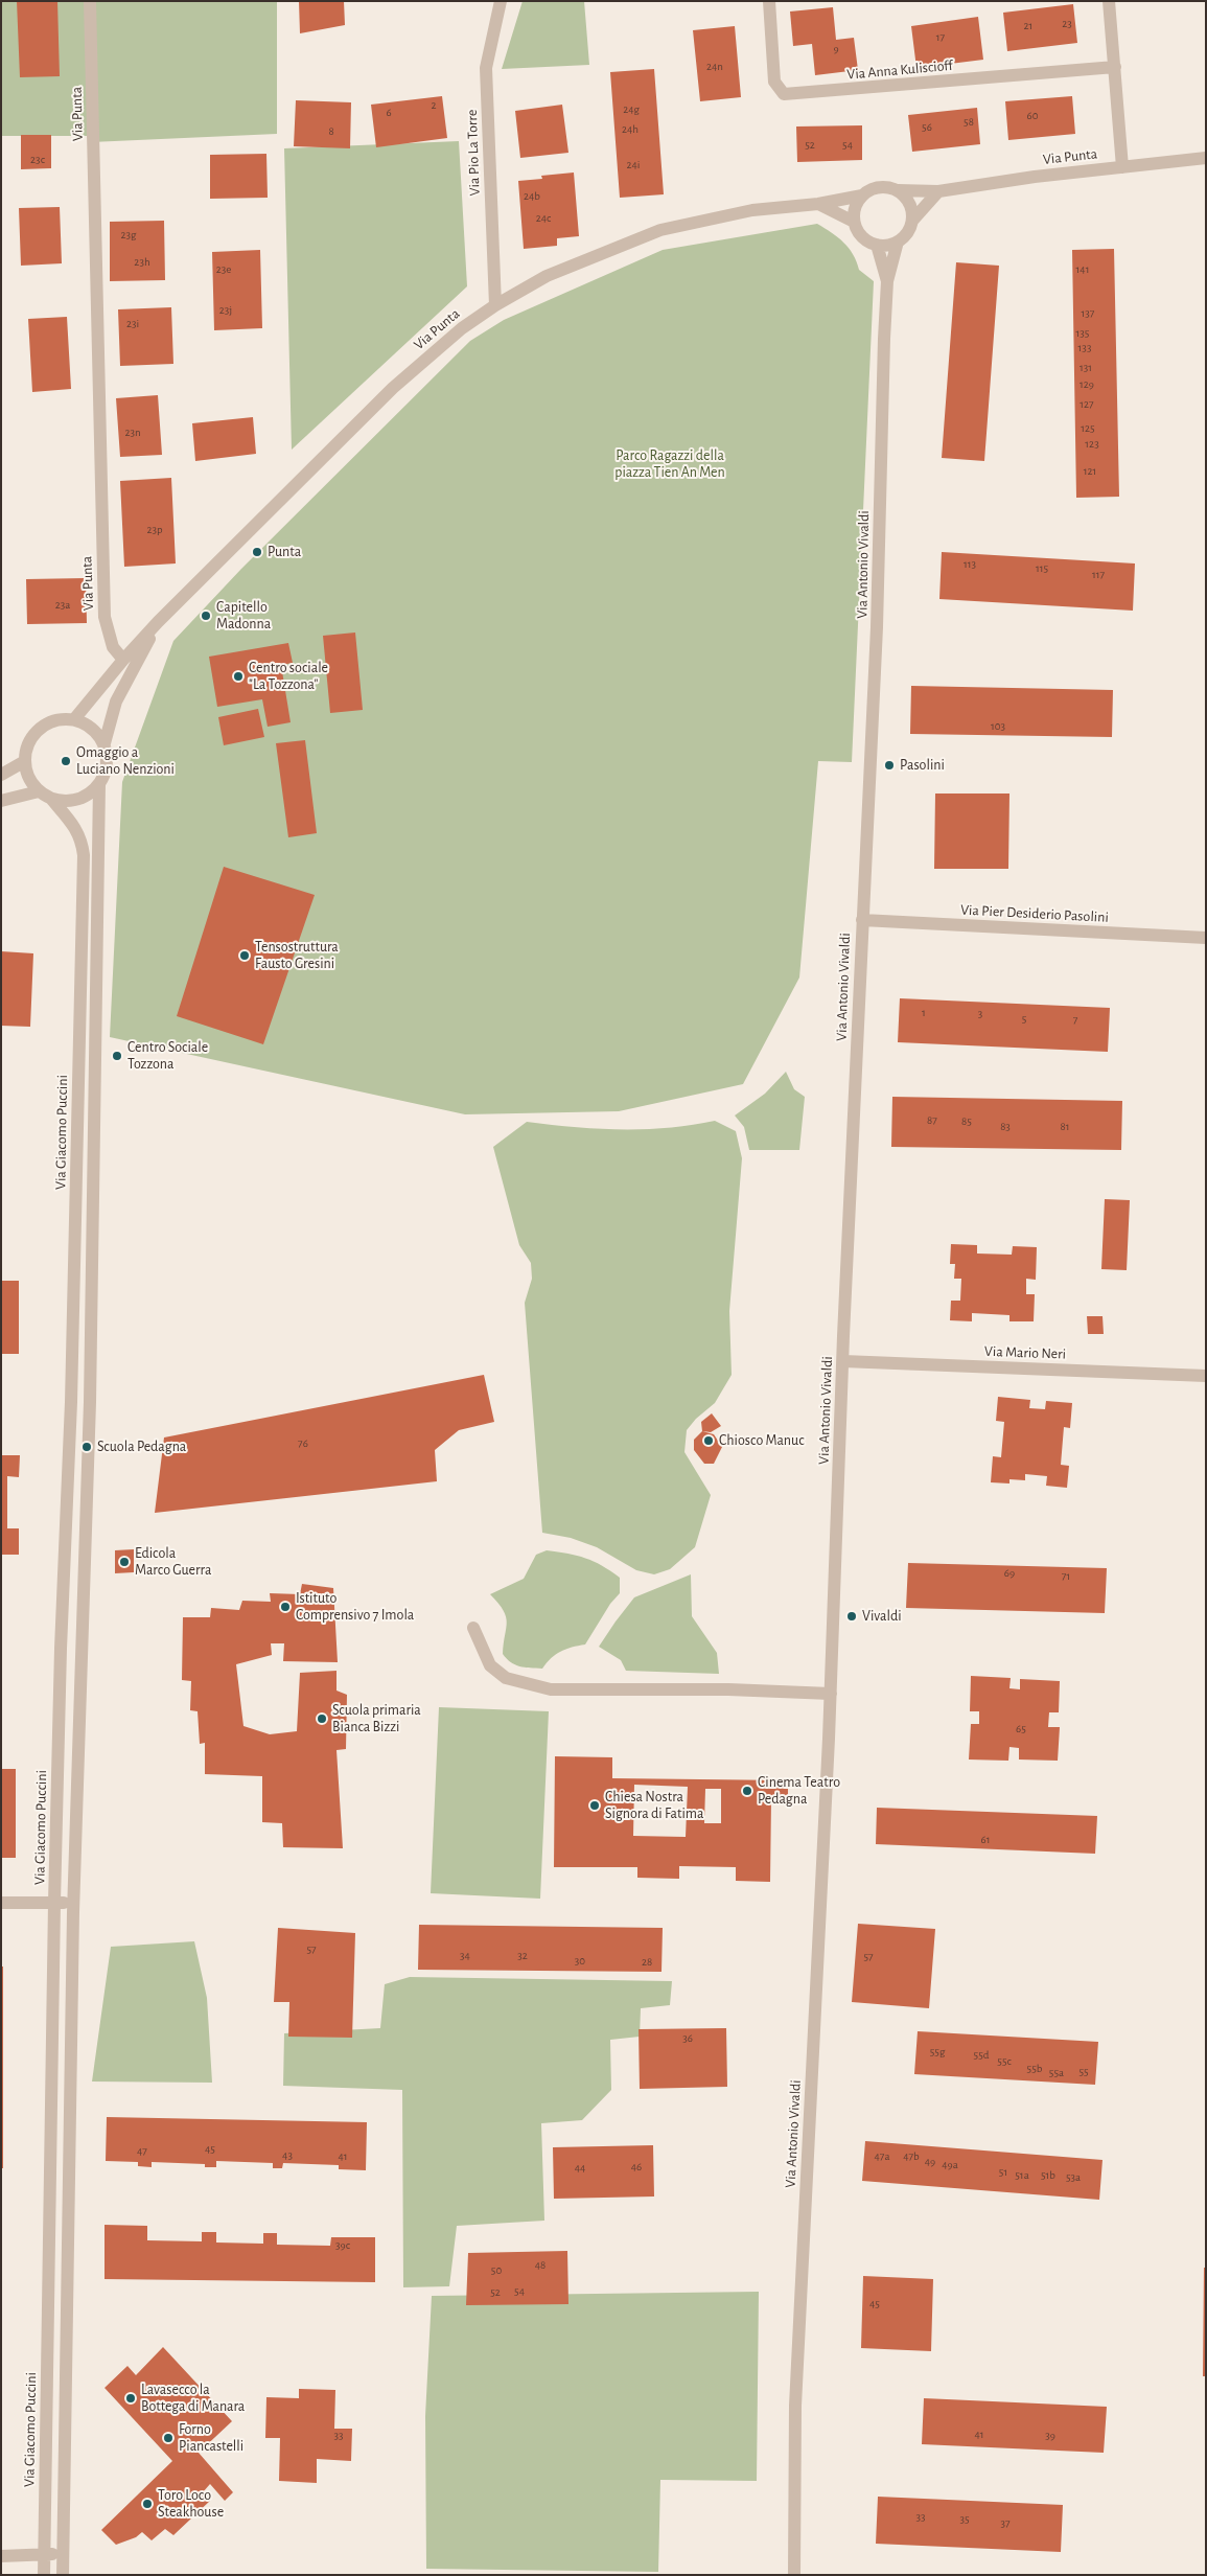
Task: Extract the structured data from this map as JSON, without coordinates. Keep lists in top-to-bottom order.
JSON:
{
  "streets": {
    "street": [
      "Via Anna Kuliscioff",
      "Via Punta",
      "Via Pio La Torre",
      "Via Antonio Vivaldi",
      "Via Pier Desiderio Pasolini",
      "Via Giacomo Puccini",
      "Via Mario Neri"
    ]
  },
  "crossings": [
    ["Via Punta", "Via Pio La Torre"],
    ["Via Punta", "Via Antonio Vivaldi"],
    ["Via Punta", "Via Giacomo Puccini"],
    ["Via Antonio Vivaldi", "Via Pier Desiderio Pasolini"],
    ["Via Antonio Vivaldi", "Via Mario Neri"]
  ],
  "parks": ["Parco Ragazzi della piazza Tien An Men"],
  "places": [
    "Punta",
    "Capitello Madonna",
    "Centro sociale \"La Tozzona\"",
    "Omaggio a Luciano Nenzioni",
    "Pasolini",
    "Tensostruttura Fausto Gresini",
    "Centro Sociale Tozzona",
    "Chiosco Manuc",
    "Scuola Pedagna",
    "Edicola Marco Guerra",
    "Istituto Comprensivo 7 Imola",
    "Vivaldi",
    "Scuola primaria Bianca Bizzi",
    "Cinema Teatro Pedagna",
    "Chiesa Nostra Signora di Fatima",
    "Lavasecco la Bottega di Manara",
    "Forno Piancastelli",
    "Toro Loco Steakhouse"
  ],
  "house_numbers": [
    "23",
    "21",
    "17",
    "9",
    "24n",
    "2",
    "24g",
    "6",
    "60",
    "58",
    "56",
    "24h",
    "8",
    "52",
    "54",
    "23c",
    "24i",
    "24b",
    "24c",
    "23g",
    "23h",
    "23e",
    "141",
    "23j",
    "137",
    "23i",
    "135",
    "133",
    "131",
    "129",
    "127",
    "125",
    "23n",
    "123",
    "121",
    "23p",
    "113",
    "115",
    "117",
    "23a",
    "103",
    "1",
    "3",
    "5",
    "7",
    "87",
    "85",
    "83",
    "81",
    "76",
    "69",
    "71",
    "65",
    "61",
    "57",
    "34",
    "32",
    "57",
    "30",
    "28",
    "36",
    "55g",
    "55d",
    "55c",
    "55b",
    "55",
    "55a",
    "45",
    "47",
    "43",
    "41",
    "47a",
    "47b",
    "49",
    "49a",
    "46",
    "44",
    "51",
    "51a",
    "51b",
    "53a",
    "39c",
    "48",
    "50",
    "54",
    "52",
    "45",
    "41",
    "33",
    "39",
    "33",
    "35",
    "37"
  ]
}
